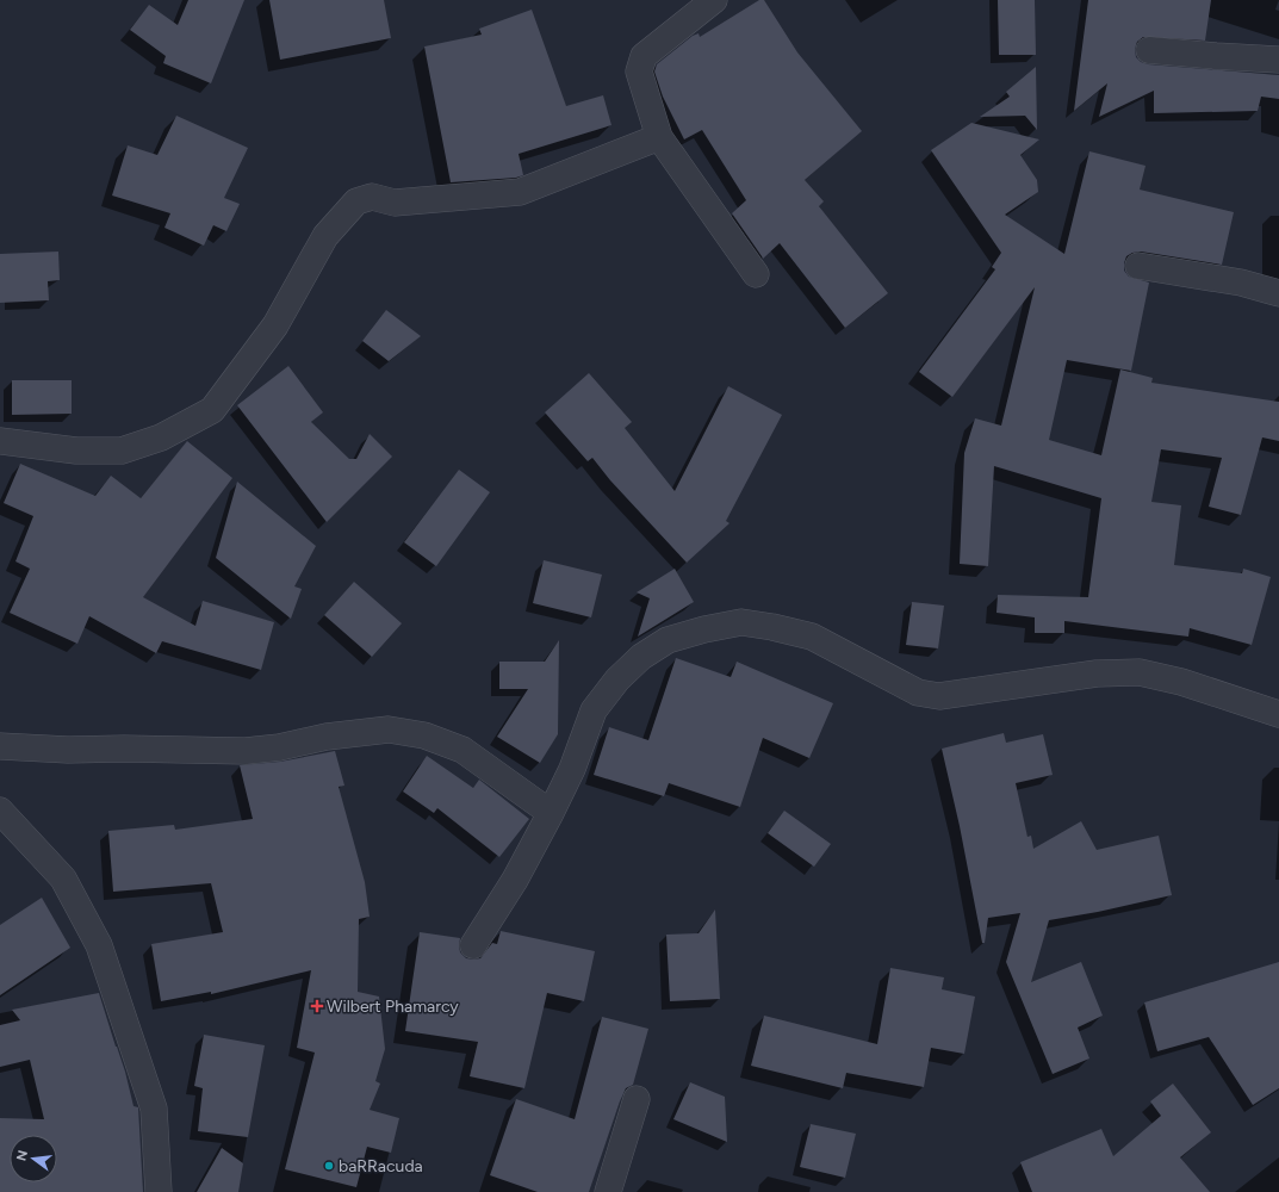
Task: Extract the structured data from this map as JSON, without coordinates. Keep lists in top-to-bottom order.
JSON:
{
  "places": {
    "health": ["Wilbert Phamarcy"],
    "other": ["baRRacuda"]
  },
  "north": "left"
}
